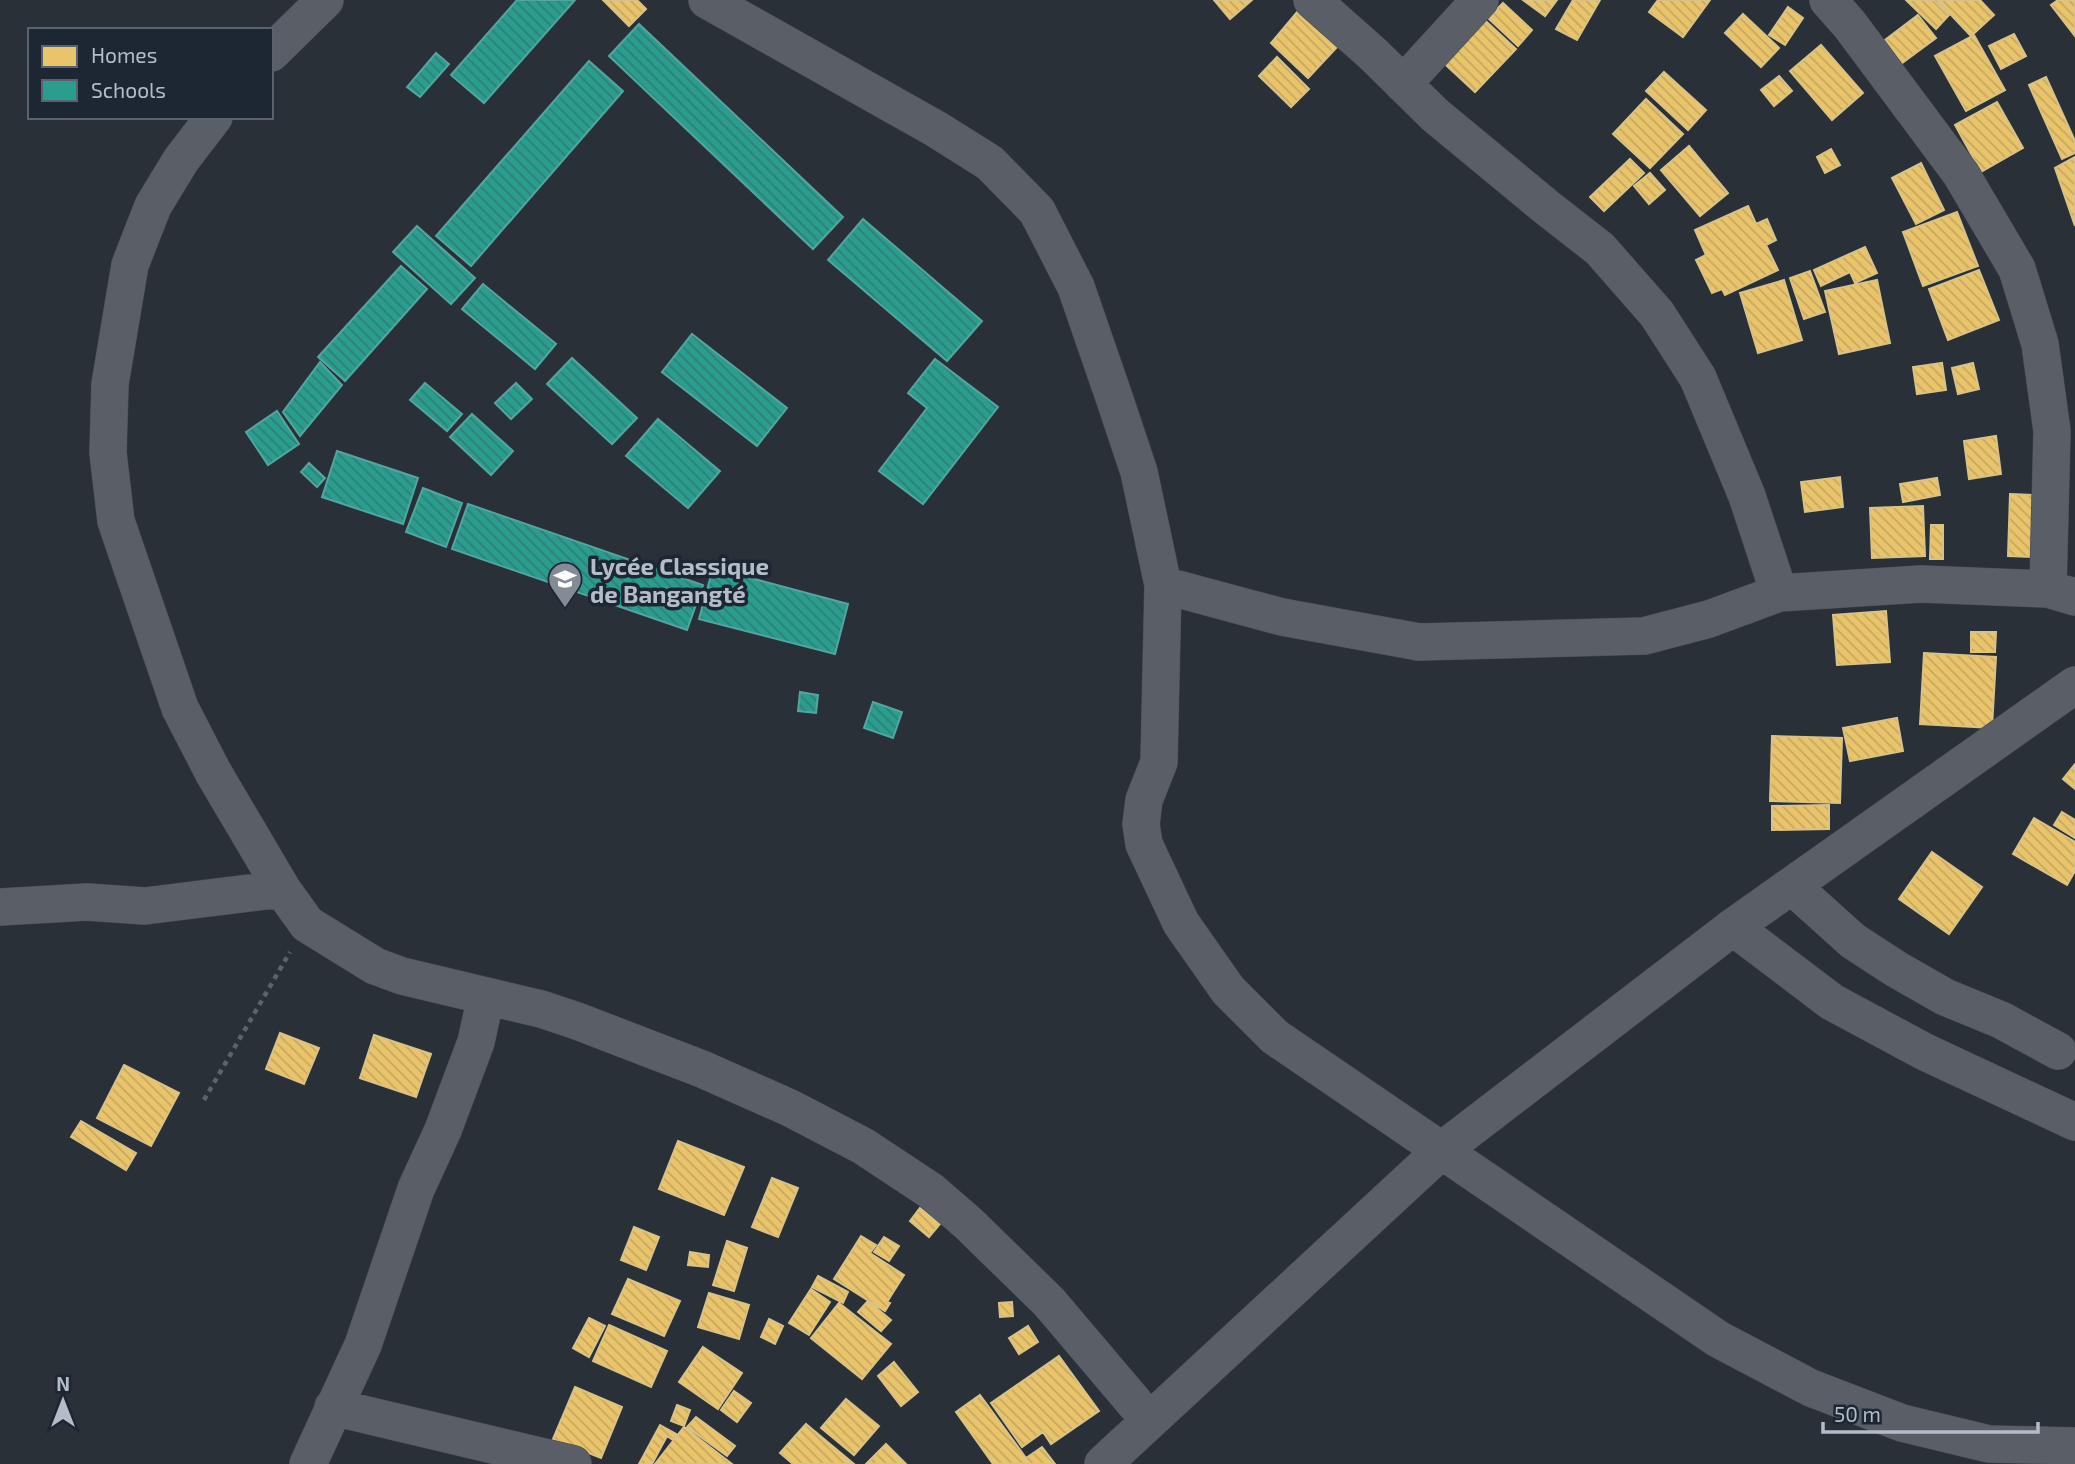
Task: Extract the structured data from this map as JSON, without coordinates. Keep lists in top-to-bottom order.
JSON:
{
  "places": {
    "school or university": ["Lycée Classique de Bangangté"]
  },
  "legend": ["Homes", "Schools"],
  "scale_bar": "50 m",
  "north": "top"
}
